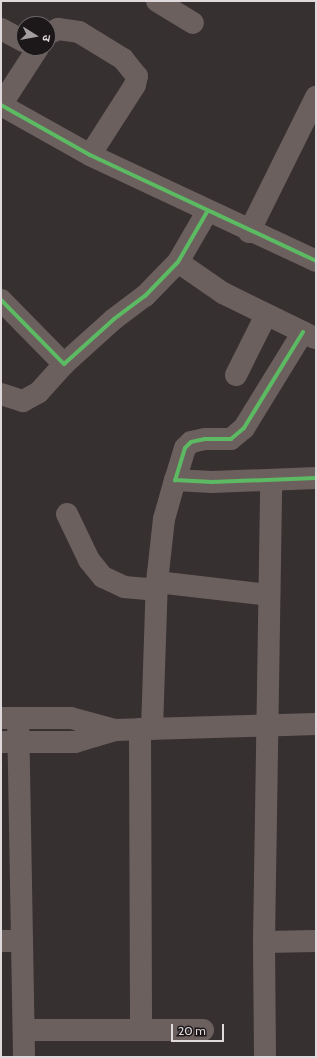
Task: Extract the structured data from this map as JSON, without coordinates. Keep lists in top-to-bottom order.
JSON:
{
  "scale_bar": "20 m",
  "north": "right"
}
